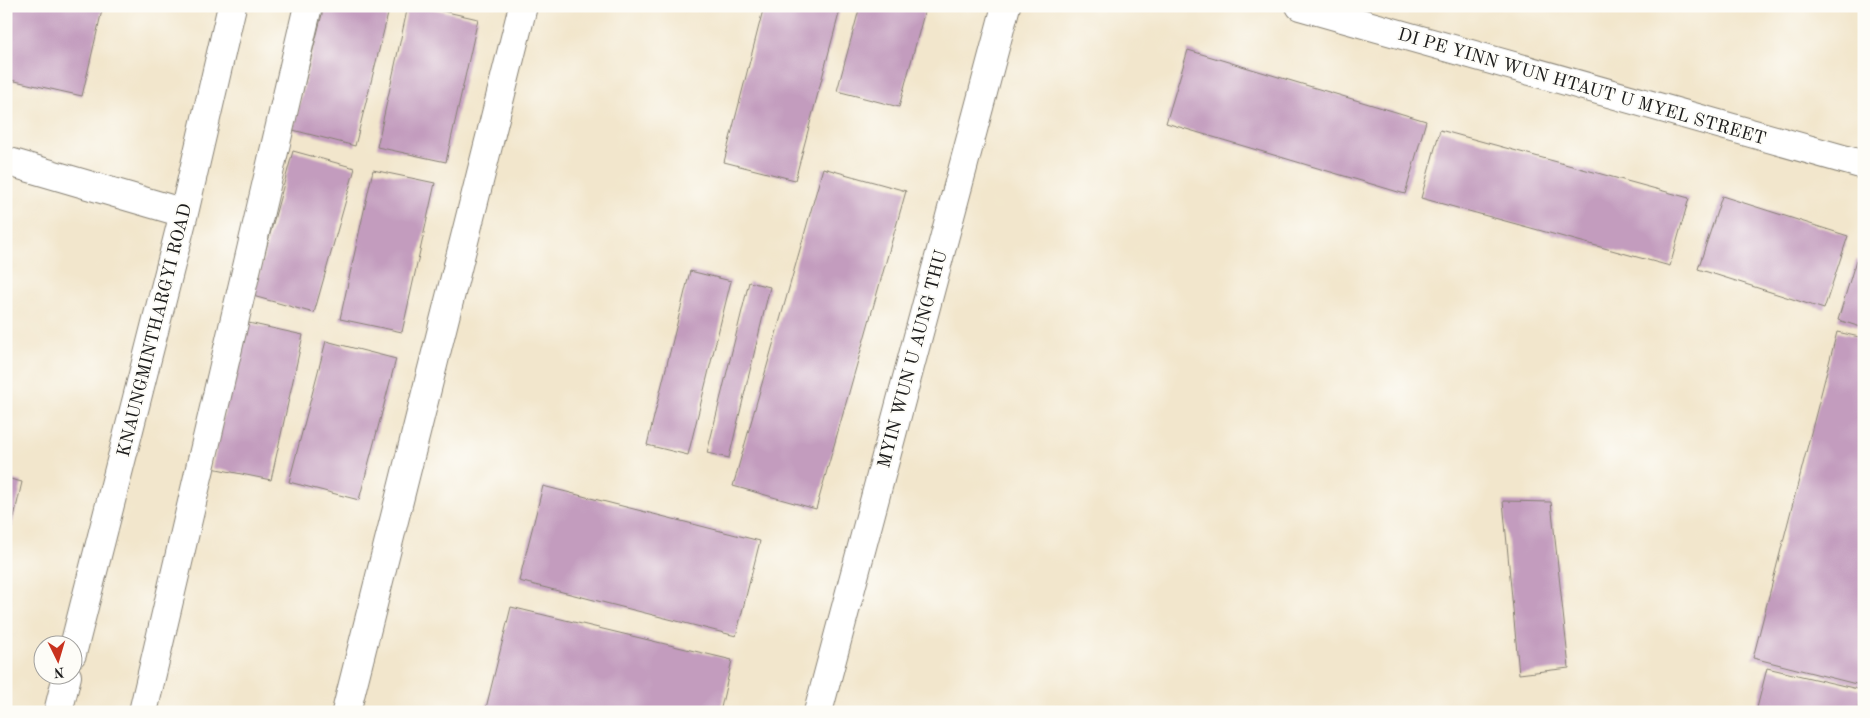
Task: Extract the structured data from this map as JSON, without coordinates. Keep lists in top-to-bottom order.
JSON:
{
  "streets": {
    "street": ["DI PE YINN WUN HTAUT U MYEL STREET", "KNAUNGMINTHARGYI ROAD", "MYIN WUN U AUNG THU"]
  },
  "north": "bottom"
}
